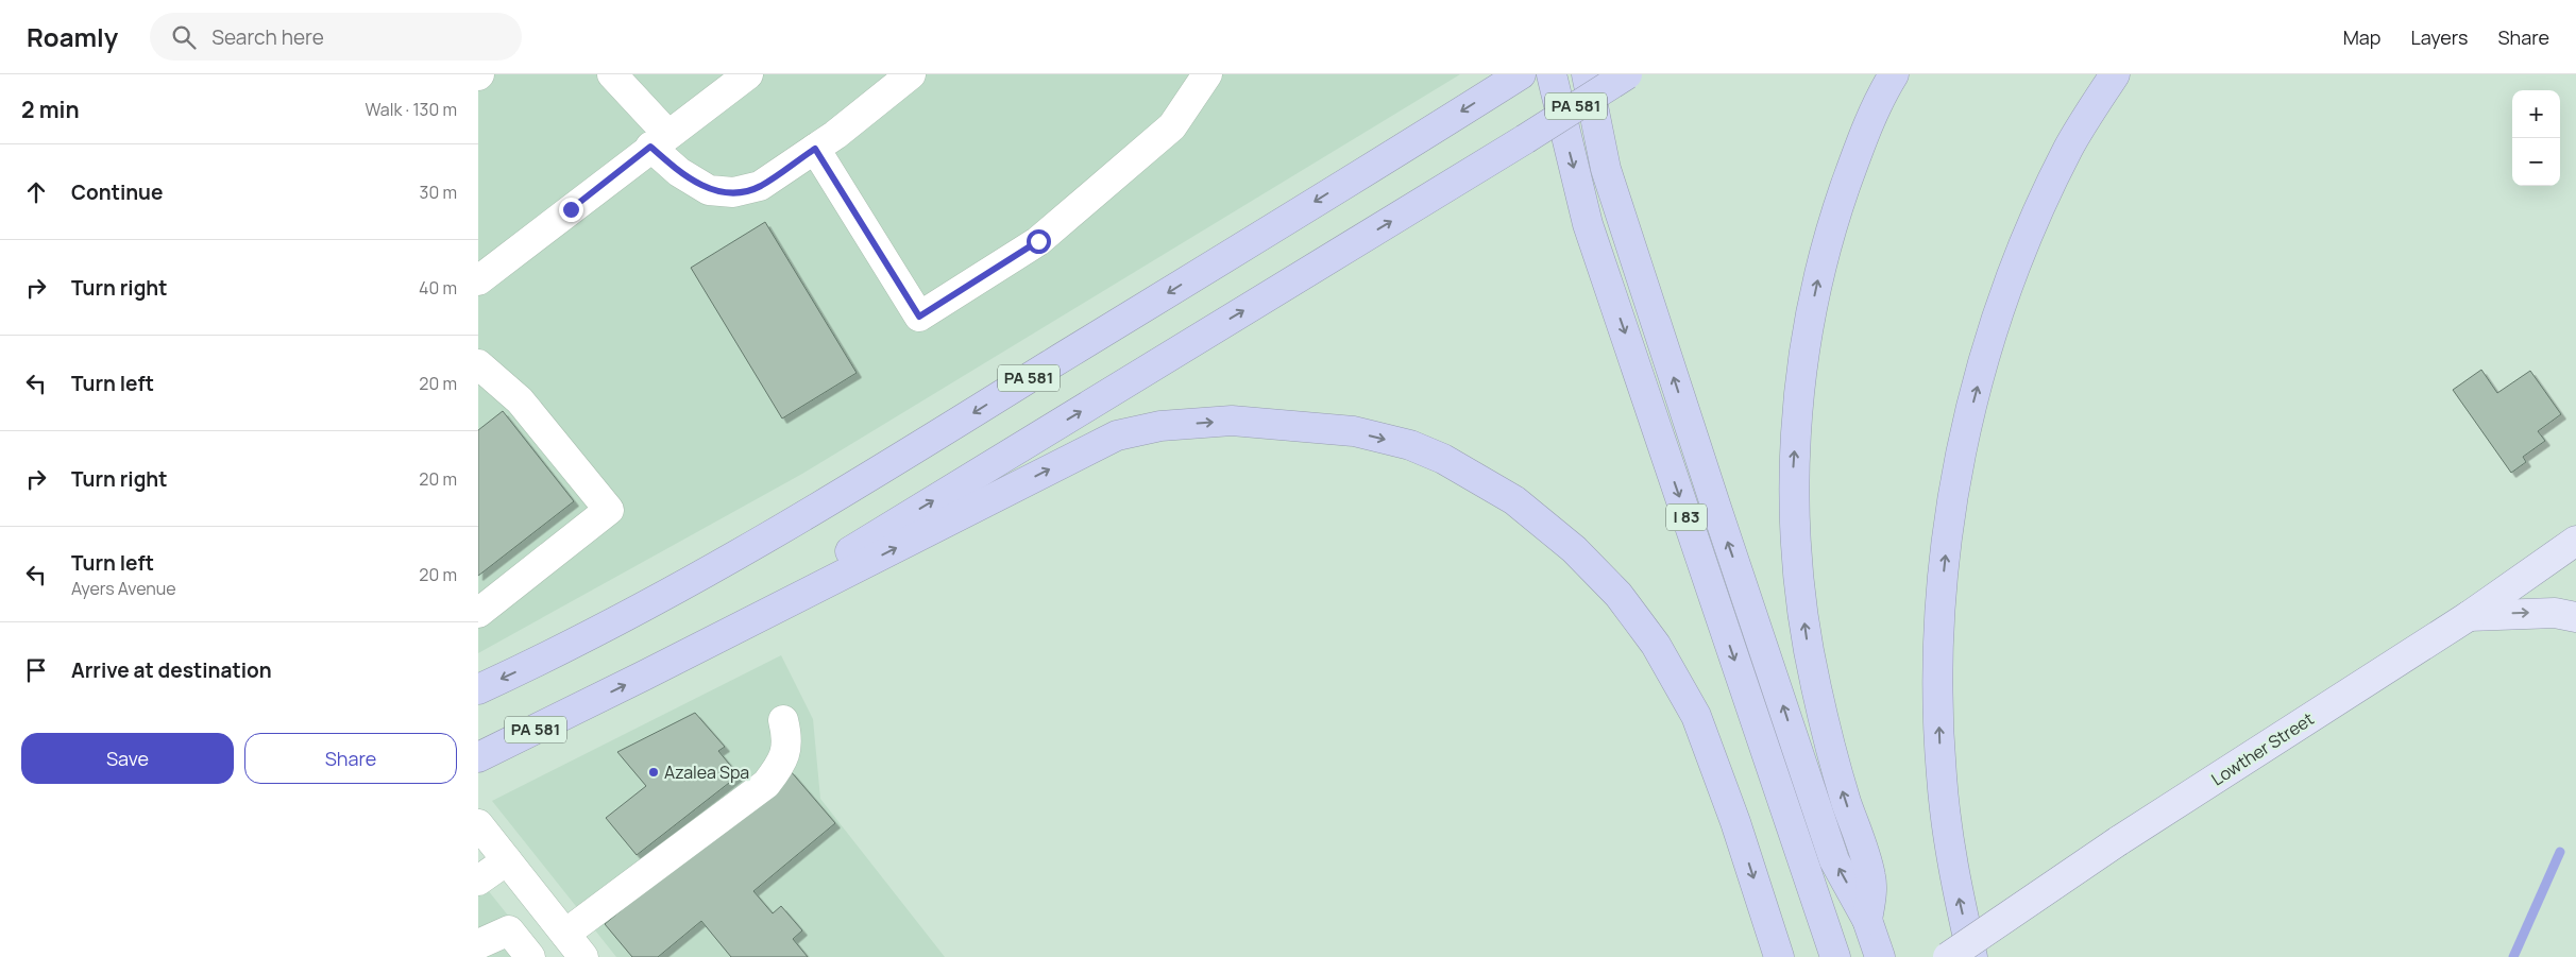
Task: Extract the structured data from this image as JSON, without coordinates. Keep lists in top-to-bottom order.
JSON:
{
  "streets": {
    "highway": ["PA 581", "I 83"],
    "main road": ["Lowther Street"]
  },
  "places": ["Azalea Spa"],
  "page": {
    "header": "Roamly",
    "search": "Search here",
    "nav": ["Map", "Layers", "Share"],
    "heading": ["2 min", "Walk · 130 m"],
    "map_buttons": ["+", "−"],
    "list": [
      ["Continue", "30 m"],
      ["Turn right", "40 m"],
      ["Turn left", "20 m"],
      ["Turn right", "20 m"],
      ["Turn left", "Ayers Avenue", "20 m"],
      "Arrive at destination"
    ],
    "buttons": ["Save", "Share"]
  }
}
